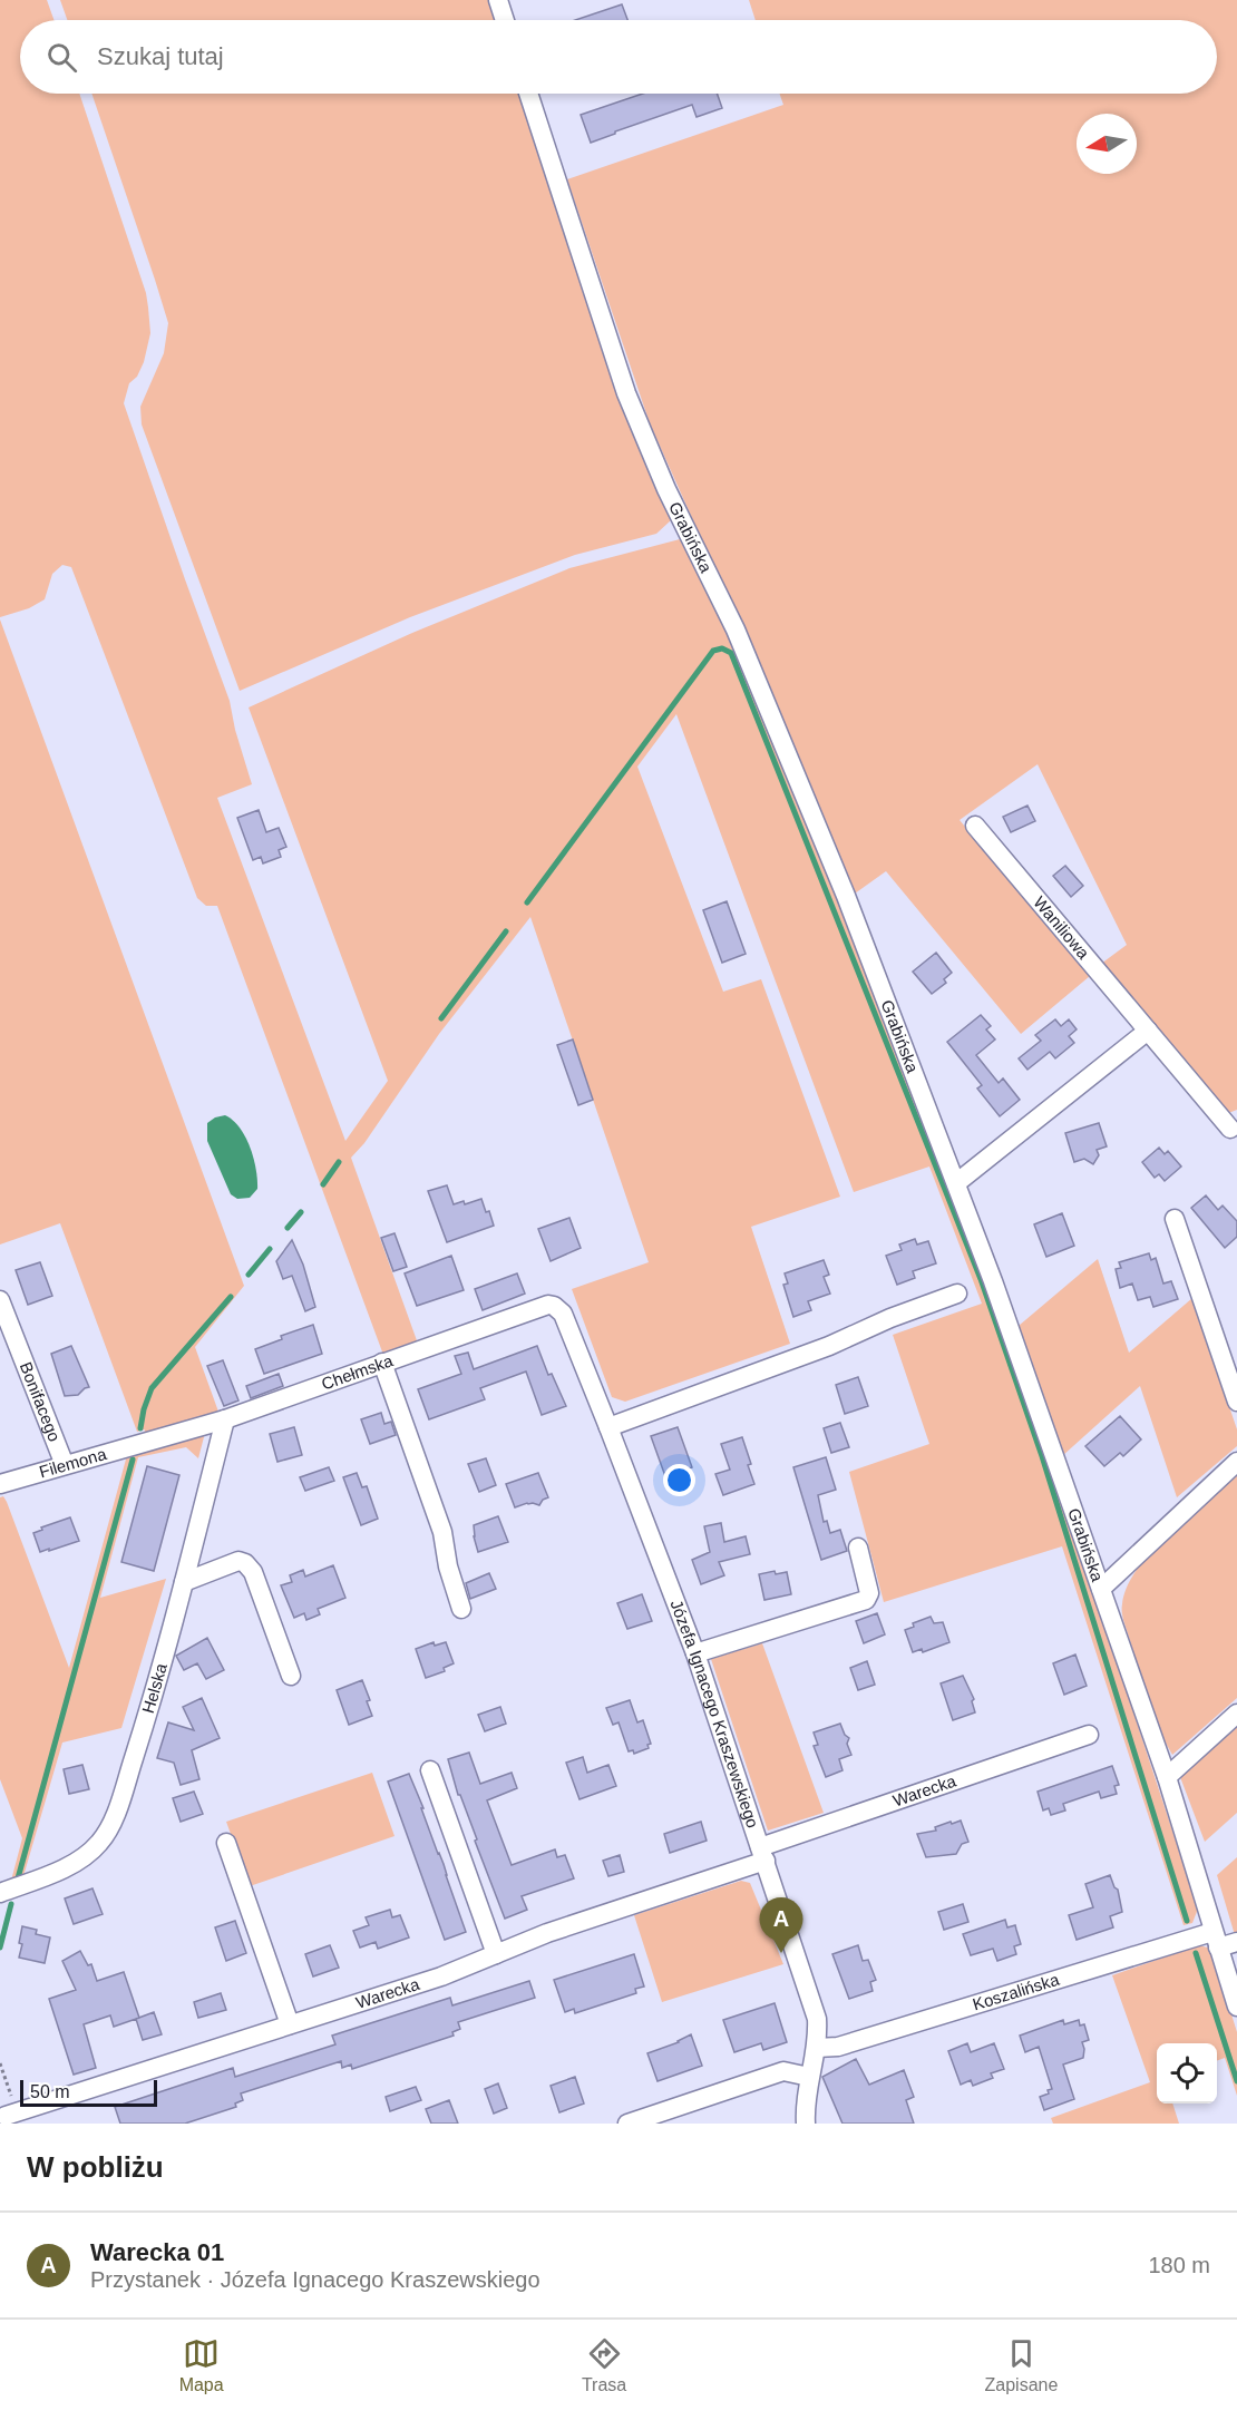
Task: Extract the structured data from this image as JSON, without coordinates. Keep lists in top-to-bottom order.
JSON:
{
  "streets": {
    "street": [
      "Grabińska",
      "Waniliowa",
      "Chełmska",
      "Bonifacego",
      "Filemona",
      "Helska",
      "Józefa Ignacego Kraszewskiego",
      "Warecka",
      "Koszalińska"
    ]
  },
  "crossings": [
    ["Grabińska", "Koszalińska"],
    ["Chełmska", "Filemona"],
    ["Chełmska", "Helska"],
    ["Chełmska", "Józefa Ignacego Kraszewskiego"],
    ["Bonifacego", "Filemona"],
    ["Józefa Ignacego Kraszewskiego", "Warecka"],
    ["Józefa Ignacego Kraszewskiego", "Koszalińska"]
  ],
  "scale_bar": "50 m",
  "north": "left",
  "page": {
    "search": "Szukaj tutaj",
    "pins": "A",
    "scale": "50 m",
    "heading": "W pobliżu",
    "list": [
      {
        "mark": "A",
        "name": "Warecka 01",
        "note": "Przystanek · Józefa Ignacego Kraszewskiego",
        "value": "180 m"
      }
    ],
    "nav": ["Mapa", "Trasa", "Zapisane"]
  }
}
